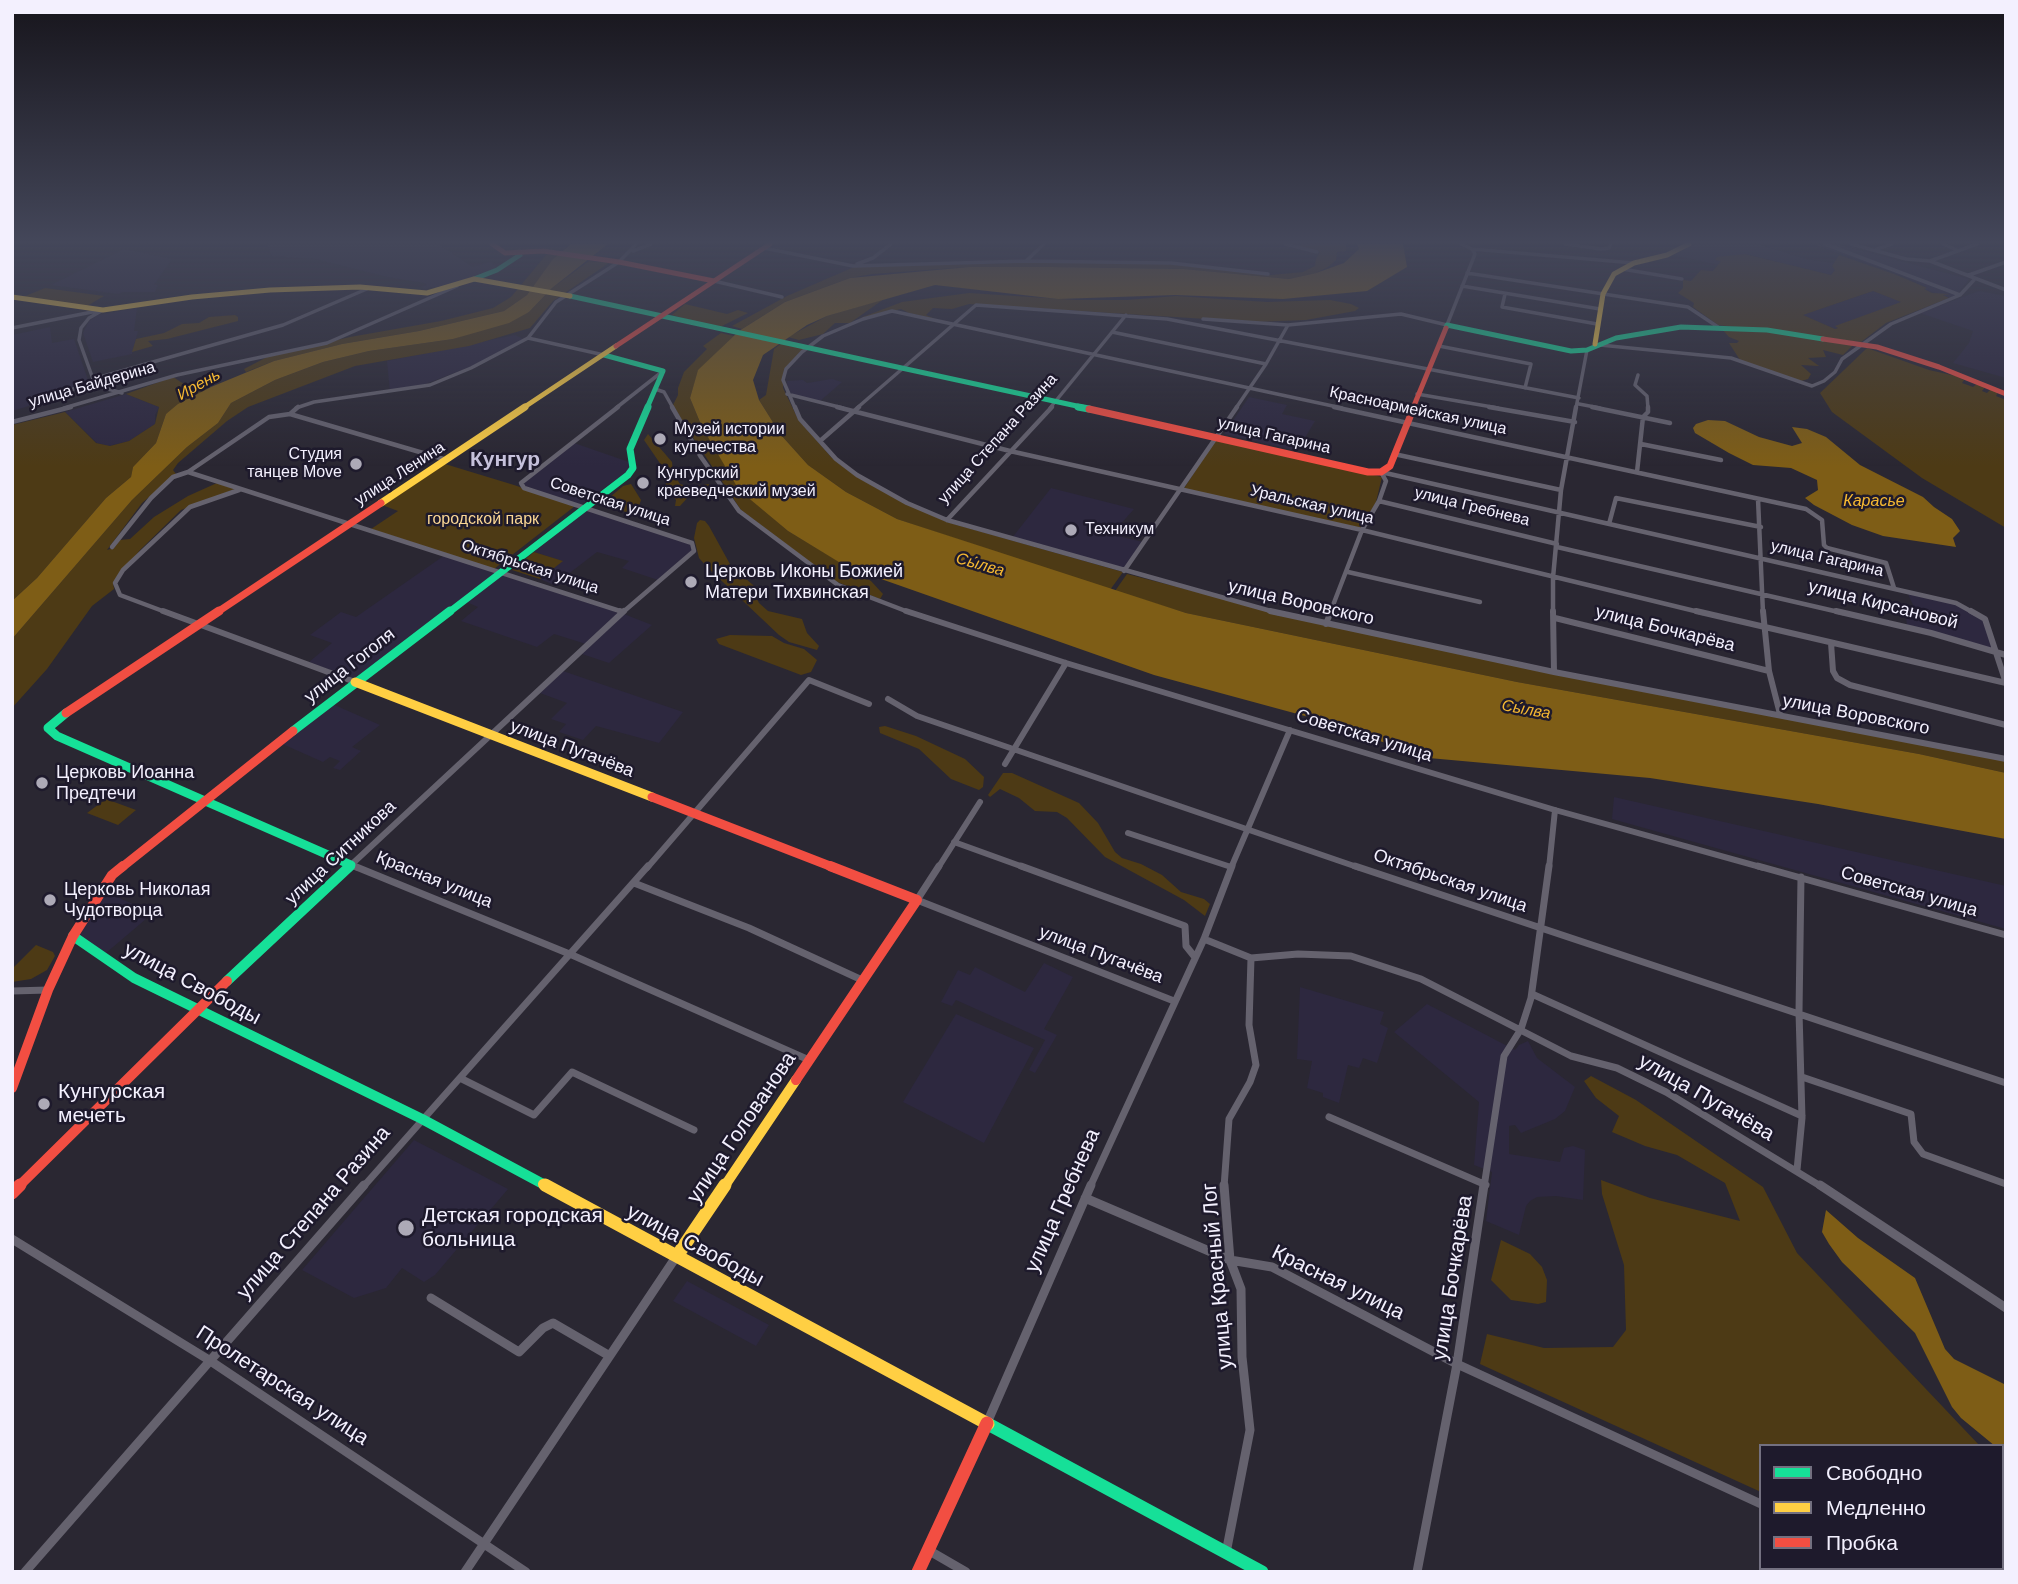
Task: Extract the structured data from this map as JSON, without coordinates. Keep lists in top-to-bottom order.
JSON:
{
  "streets": {
    "main road": [
      "улица Гагарина",
      "улица Ленина",
      "улица Гребнева",
      "улица Гоголя",
      "улица Пугачёва",
      "улица Ситникова",
      "Красная улица",
      "улица Свободы",
      "улица Голованова"
    ],
    "street": [
      "улица Байдерина",
      "Красноармейская улица",
      "улица Степана Разина",
      "Советская улица",
      "Уральская улица",
      "Октябрьская улица",
      "улица Воровского",
      "улица Кирсановой",
      "улица Бочкарёва",
      "улица Красный Лог",
      "Пролетарская улица"
    ]
  },
  "crossings": [
    ["Красноармейская улица", "улица Гагарина"],
    ["Красноармейская улица", "улица Степана Разина"],
    ["улица Гагарина", "улица Степана Разина"],
    ["улица Гагарина", "улица Кирсановой"],
    ["улица Степана Разина", "Уральская улица"],
    ["улица Степана Разина", "улица Воровского"],
    ["улица Степана Разина", "улица Пугачёва"],
    ["улица Степана Разина", "Красная улица"],
    ["улица Степана Разина", "улица Свободы"],
    ["улица Степана Разина", "Пролетарская улица"],
    ["улица Ленина", "Октябрьская улица"],
    ["улица Ленина", "улица Пугачёва"],
    ["улица Ленина", "Красная улица"],
    ["Советская улица", "улица Гребнева"],
    ["Советская улица", "улица Бочкарёва"],
    ["Советская улица", "улица Гоголя"],
    ["Советская улица", "улица Ситникова"],
    ["Уральская улица", "улица Воровского"],
    ["улица Гребнева", "Октябрьская улица"],
    ["улица Гребнева", "улица Пугачёва"],
    ["улица Гребнева", "Красная улица"],
    ["улица Гребнева", "улица Свободы"],
    ["Октябрьская улица", "улица Бочкарёва"],
    ["Октябрьская улица", "улица Гоголя"],
    ["Октябрьская улица", "улица Пугачёва"],
    ["Октябрьская улица", "улица Ситникова"],
    ["улица Бочкарёва", "улица Пугачёва"],
    ["улица Бочкарёва", "Красная улица"],
    ["улица Гоголя", "улица Пугачёва"],
    ["улица Гоголя", "Красная улица"],
    ["улица Гоголя", "улица Свободы"],
    ["улица Пугачёва", "улица Ситникова"],
    ["улица Пугачёва", "улица Голованова"],
    ["улица Пугачёва", "улица Красный Лог"],
    ["улица Ситникова", "Красная улица"],
    ["улица Ситникова", "улица Свободы"],
    ["Красная улица", "улица Голованова"],
    ["Красная улица", "улица Красный Лог"],
    ["улица Свободы", "улица Голованова"],
    ["улица Свободы", "улица Красный Лог"],
    ["улица Голованова", "Пролетарская улица"]
  ],
  "districts": ["Кунгур"],
  "water": ["Ирень", "Карасье", "Сы́лва"],
  "parks": ["городской парк"],
  "places": [
    "Музей истории купечества",
    "Студия танцев Move",
    "Кунгурский краеведческий музей",
    "Техникум",
    "Церковь Иконы Божией Матери Тихвинская",
    "Церковь Иоанна Предтечи",
    "Церковь Николая Чудотворца",
    "Кунгурская мечеть",
    "Детская городская больница"
  ],
  "legend": ["Свободно", "Медленно", "Пробка"]
}
